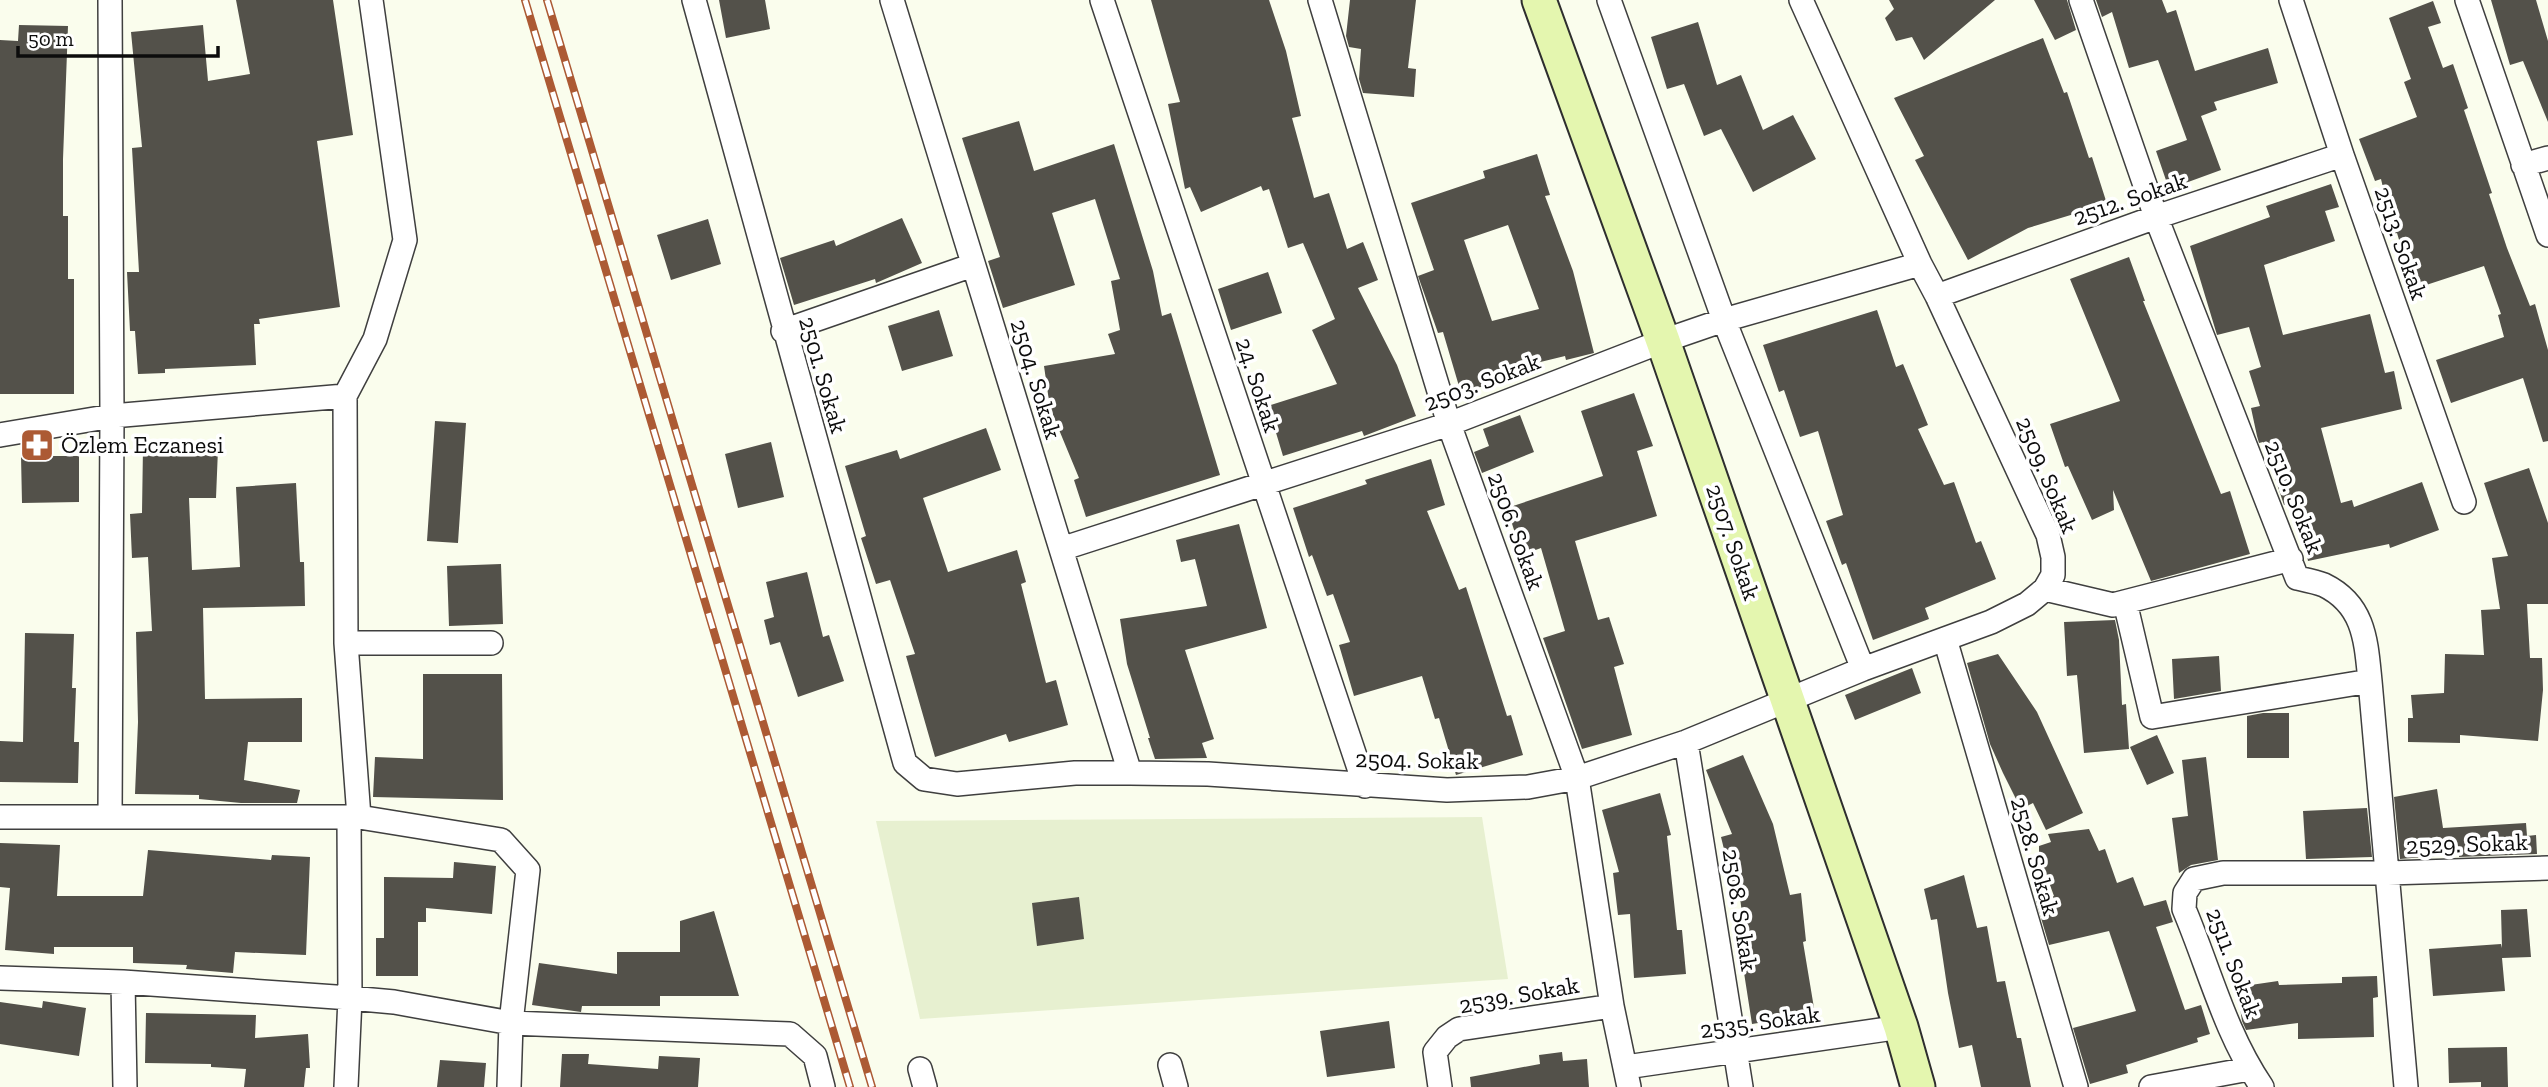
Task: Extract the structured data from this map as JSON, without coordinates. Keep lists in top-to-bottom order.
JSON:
{
  "streets": {
    "street": [
      "2512. Sokak",
      "2513. Sokak",
      "2501. Sokak",
      "2504. Sokak",
      "2503. Sokak",
      "24. Sokak",
      "2509. Sokak",
      "2510. Sokak",
      "2506. Sokak",
      "2507. Sokak",
      "2529. Sokak",
      "2528. Sokak",
      "2508. Sokak",
      "2511. Sokak",
      "2539. Sokak",
      "2535. Sokak"
    ]
  },
  "crossings": [
    ["2512. Sokak", "2513. Sokak"],
    ["2512. Sokak", "2509. Sokak"],
    ["2512. Sokak", "2510. Sokak"],
    ["2501. Sokak", "2504. Sokak"],
    ["2504. Sokak", "2503. Sokak"],
    ["2504. Sokak", "24. Sokak"],
    ["2504. Sokak", "2506. Sokak"],
    ["2503. Sokak", "24. Sokak"],
    ["2503. Sokak", "2509. Sokak"],
    ["2503. Sokak", "2506. Sokak"],
    ["2503. Sokak", "2507. Sokak"],
    ["2510. Sokak", "2529. Sokak"],
    ["2510. Sokak", "2511. Sokak"],
    ["2506. Sokak", "2539. Sokak"],
    ["2506. Sokak", "2535. Sokak"],
    ["2507. Sokak", "2535. Sokak"],
    ["2529. Sokak", "2511. Sokak"],
    ["2508. Sokak", "2535. Sokak"]
  ],
  "places": {
    "pharmacy": ["Özlem Eczanesi"]
  },
  "scale_bar": "50 m"
}
